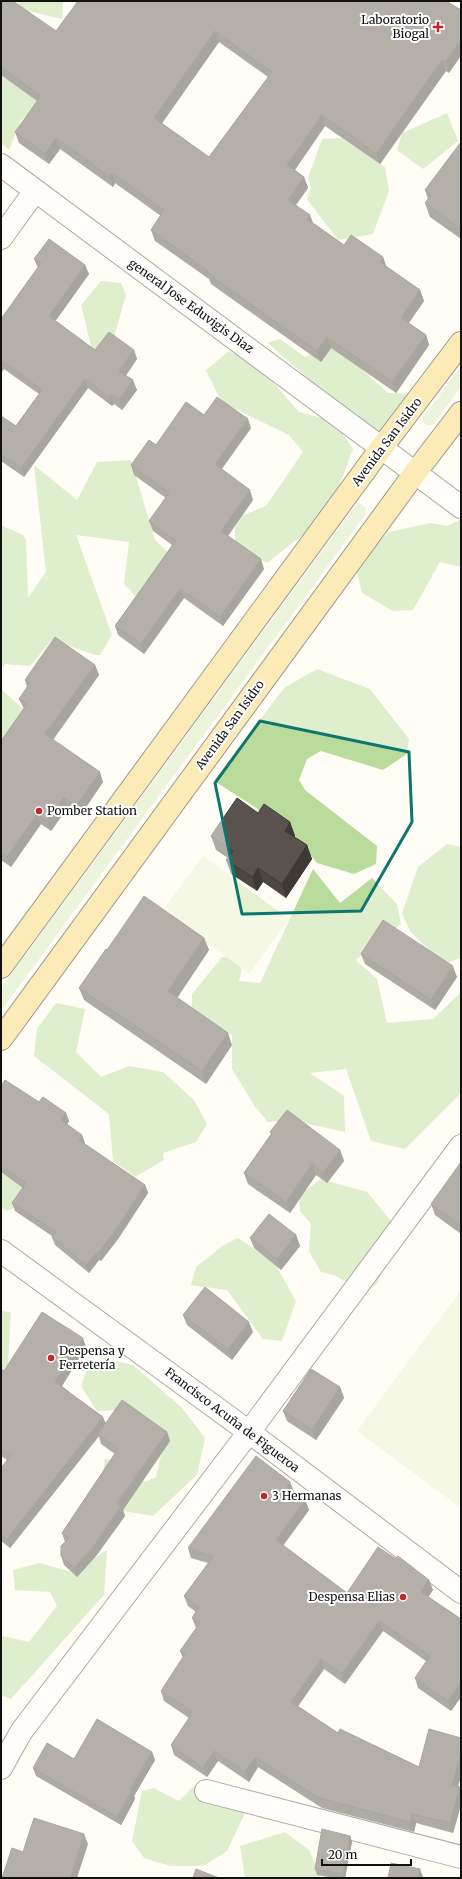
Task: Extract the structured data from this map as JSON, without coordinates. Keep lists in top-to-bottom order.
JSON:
{
  "streets": {
    "main road": ["Avenida San Isidro"],
    "street": ["general Jose Eduvigis Diaz", "Francisco Acuña de Figueroa"]
  },
  "crossings": [
    ["general Jose Eduvigis Diaz", "Avenida San Isidro"]
  ],
  "places": {
    "health": ["Laboratorio Biogal"],
    "other": [
      "Pomber Station",
      "Despensa y Ferretería",
      "3 Hermanas",
      "Despensa Elias"
    ]
  },
  "scale_bar": "20 m"
}
